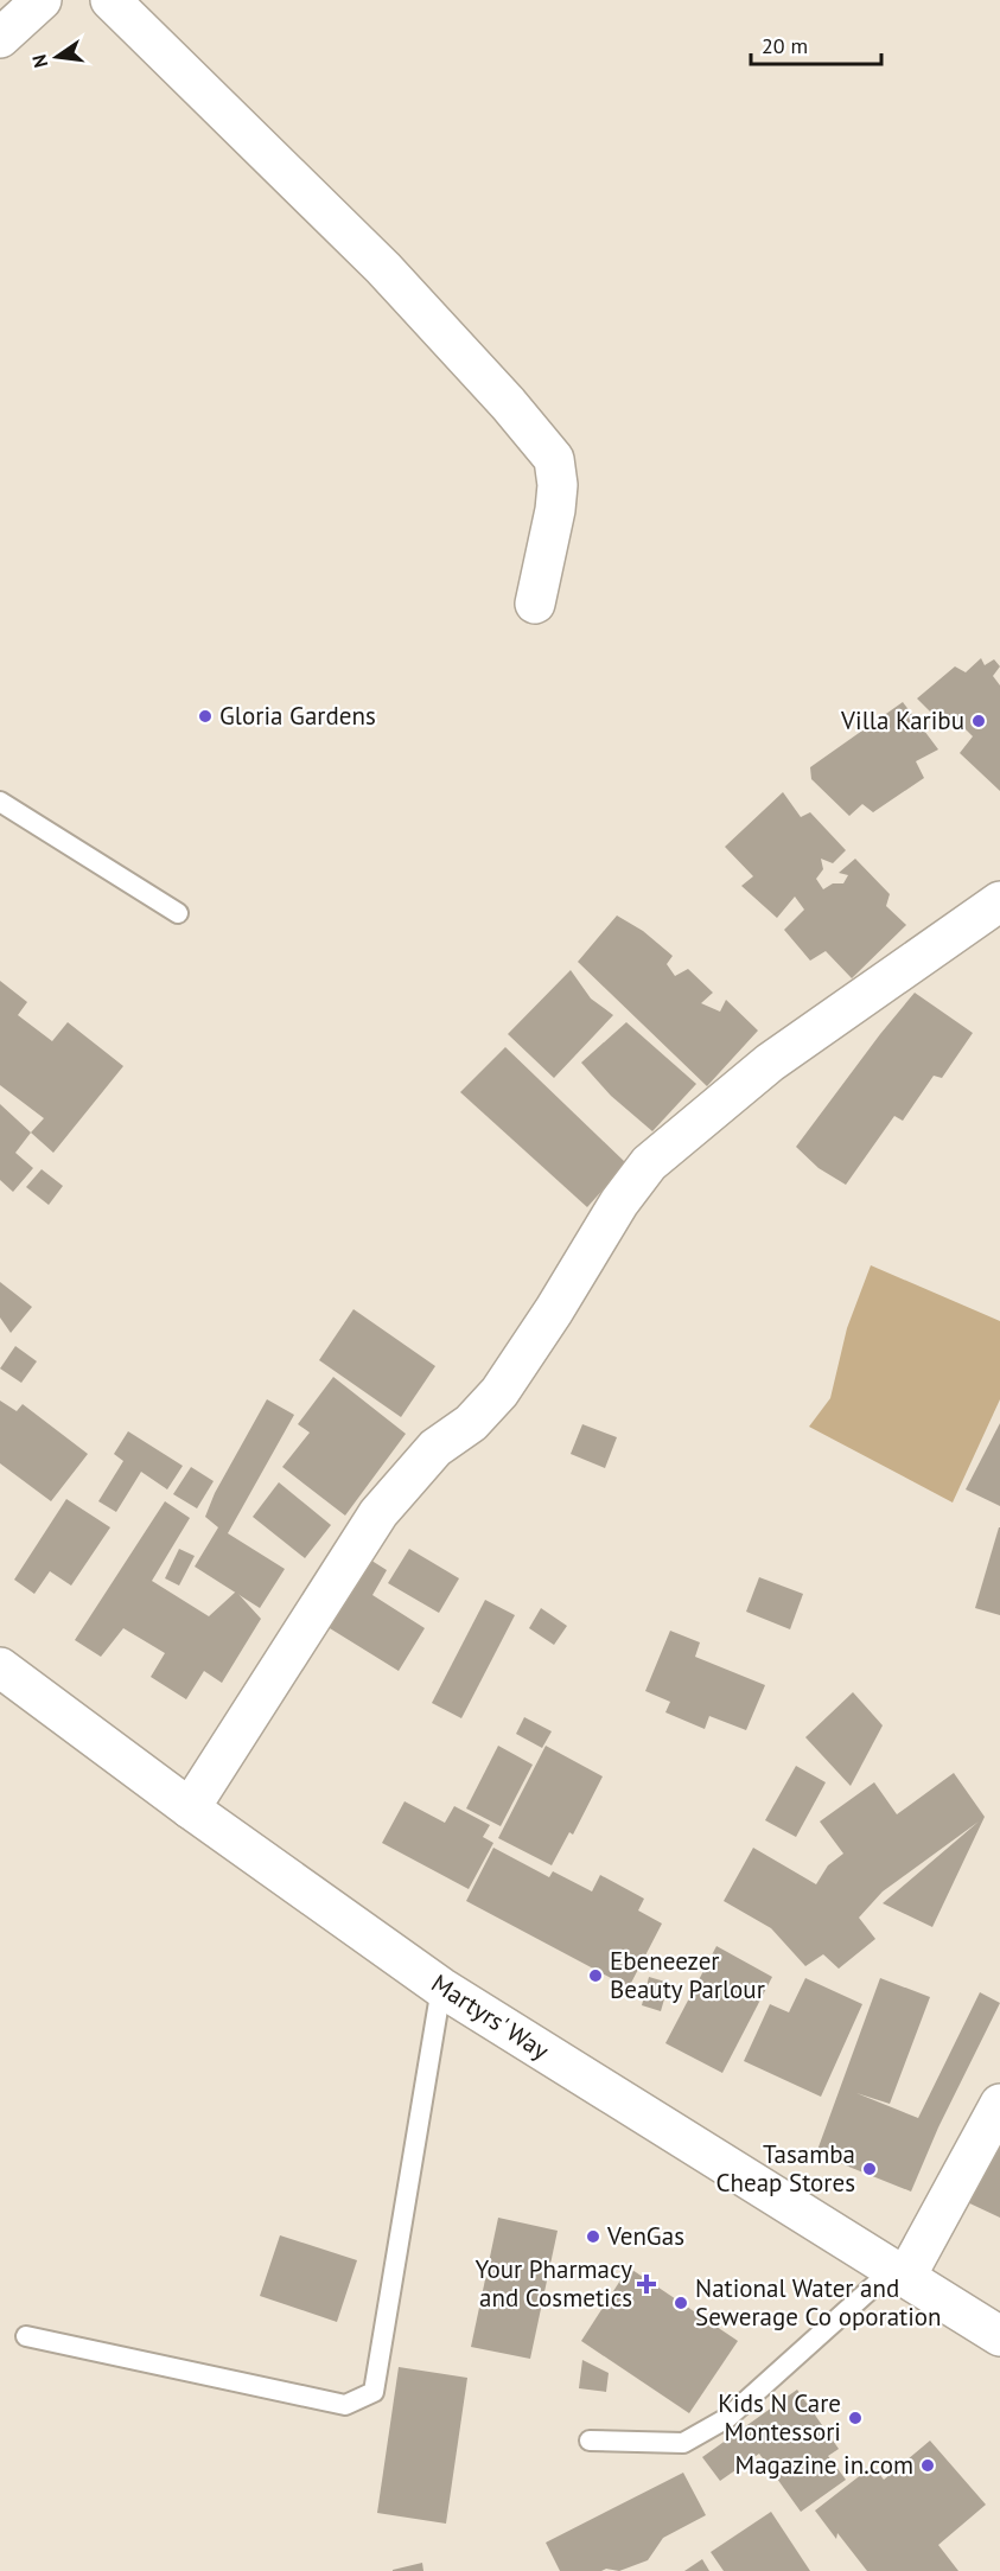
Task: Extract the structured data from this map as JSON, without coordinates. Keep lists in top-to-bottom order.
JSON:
{
  "streets": {
    "street": ["Martyrs' Way"]
  },
  "places": {
    "other": [
      "Gloria Gardens",
      "Villa Karibu",
      "Ebeneezer Beauty Parlour",
      "Tasamba Cheap Stores",
      "VenGas",
      "National Water and Sewerage Co oporation",
      "Kids N Care Montessori",
      "Magazine in.com"
    ],
    "health": ["Your Pharmacy and Cosmetics"]
  },
  "scale_bar": "20 m",
  "north": "left"
}
